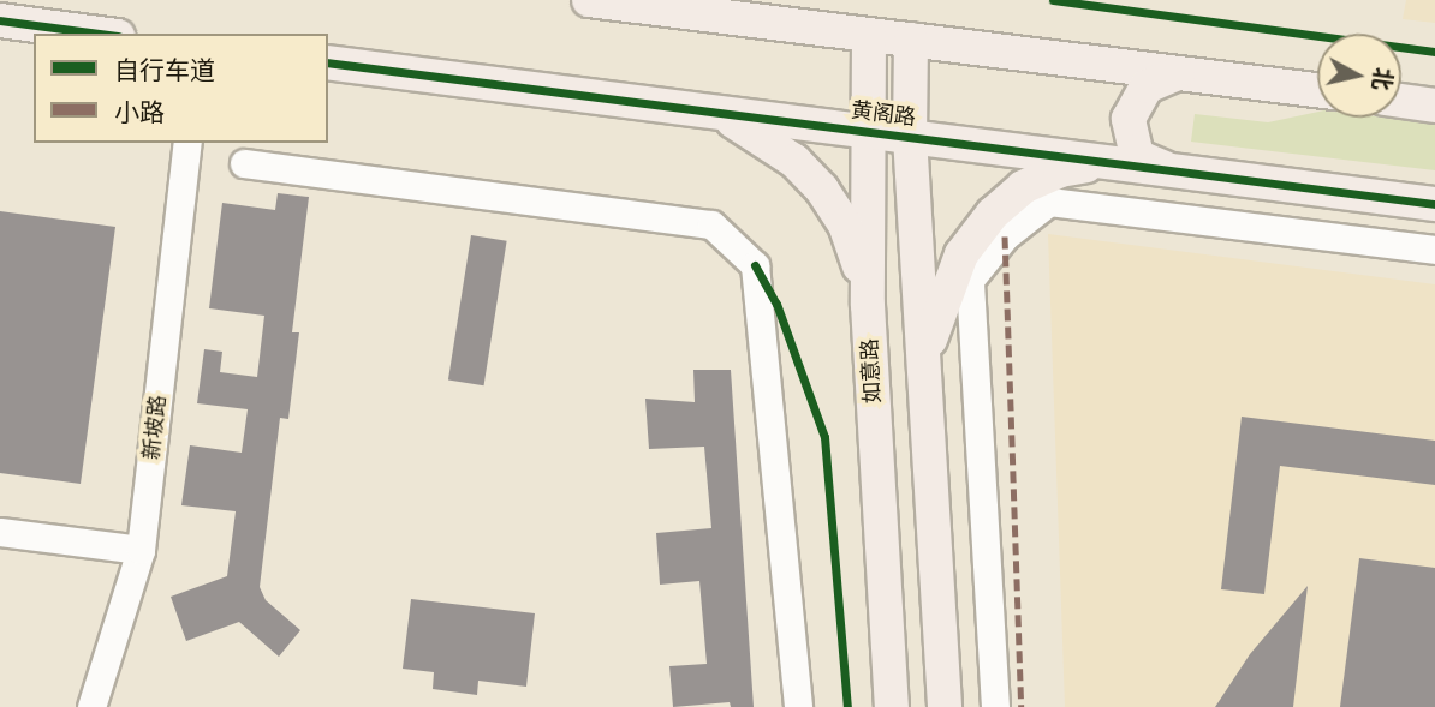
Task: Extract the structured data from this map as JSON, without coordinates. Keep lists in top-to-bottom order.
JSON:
{
  "streets": {
    "main road": ["黄阁路", "如意路"],
    "street": ["新坡路"]
  },
  "crossings": [
    ["黄阁路", "如意路"]
  ],
  "legend": ["自行车道", "小路"],
  "north": "right"
}
